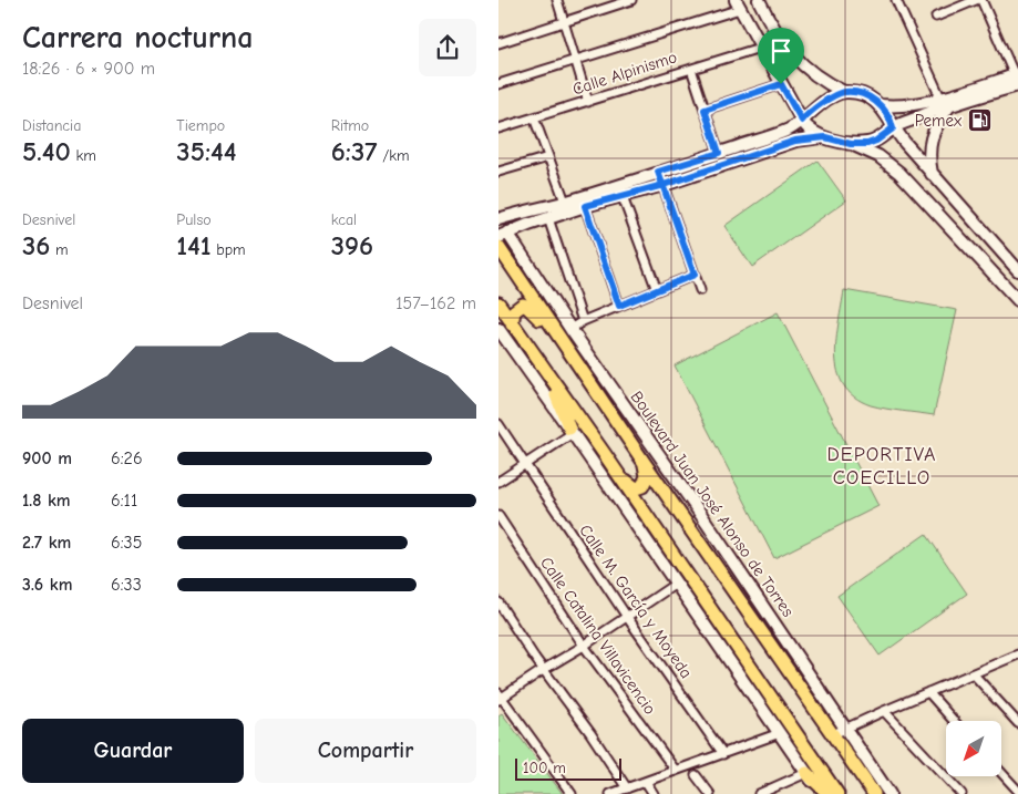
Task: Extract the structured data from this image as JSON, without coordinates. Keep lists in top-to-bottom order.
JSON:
{
  "streets": {
    "main road": ["Boulevard Juan José Alonso de Torres"],
    "street": ["Calle Alpinismo", "Calle M. García y Moyeda", "Calle Catalina Villavicencio"]
  },
  "districts": ["DEPORTIVA COECILLO"],
  "places": {
    "fuel station": ["Pemex"]
  },
  "scale_bar": "100 m",
  "north": "bottom left",
  "page": {
    "heading": ["Carrera nocturna", "18:26 · 6 × 900 m"],
    "stats": [
      ["Distancia", "5.40 km"],
      ["Tiempo", "35:44"],
      ["Ritmo", "6:37 /km"],
      ["Desnivel", "36 m"],
      ["Pulso", "141 bpm"],
      ["kcal", "396"]
    ],
    "chart": ["Desnivel", "157–162 m"],
    "list": [
      {
        "name": "900 m",
        "note": "6:26"
      },
      {
        "name": "1.8 km",
        "note": "6:11"
      },
      {
        "name": "2.7 km",
        "note": "6:35"
      },
      {
        "name": "3.6 km",
        "note": "6:33"
      }
    ],
    "buttons": ["Guardar", "Compartir"],
    "scale": "100 m"
  }
}
